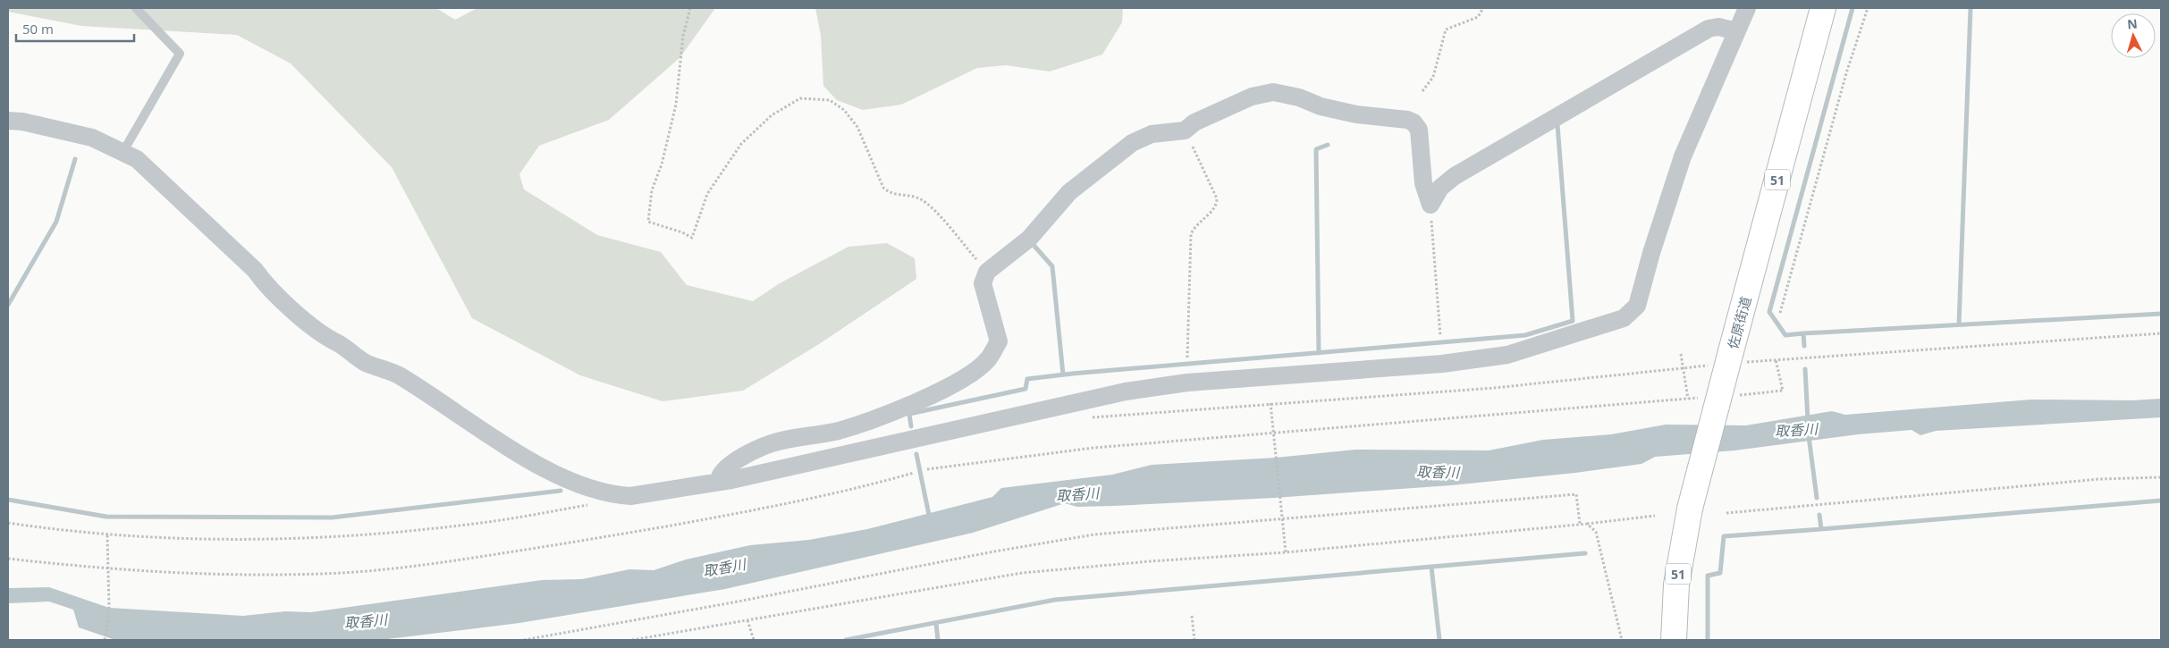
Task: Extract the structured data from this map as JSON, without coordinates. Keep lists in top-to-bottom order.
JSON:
{
  "streets": {
    "highway": ["51", "佐原街道"]
  },
  "water": ["取香川"],
  "scale_bar": "50 m",
  "north": "top"
}
